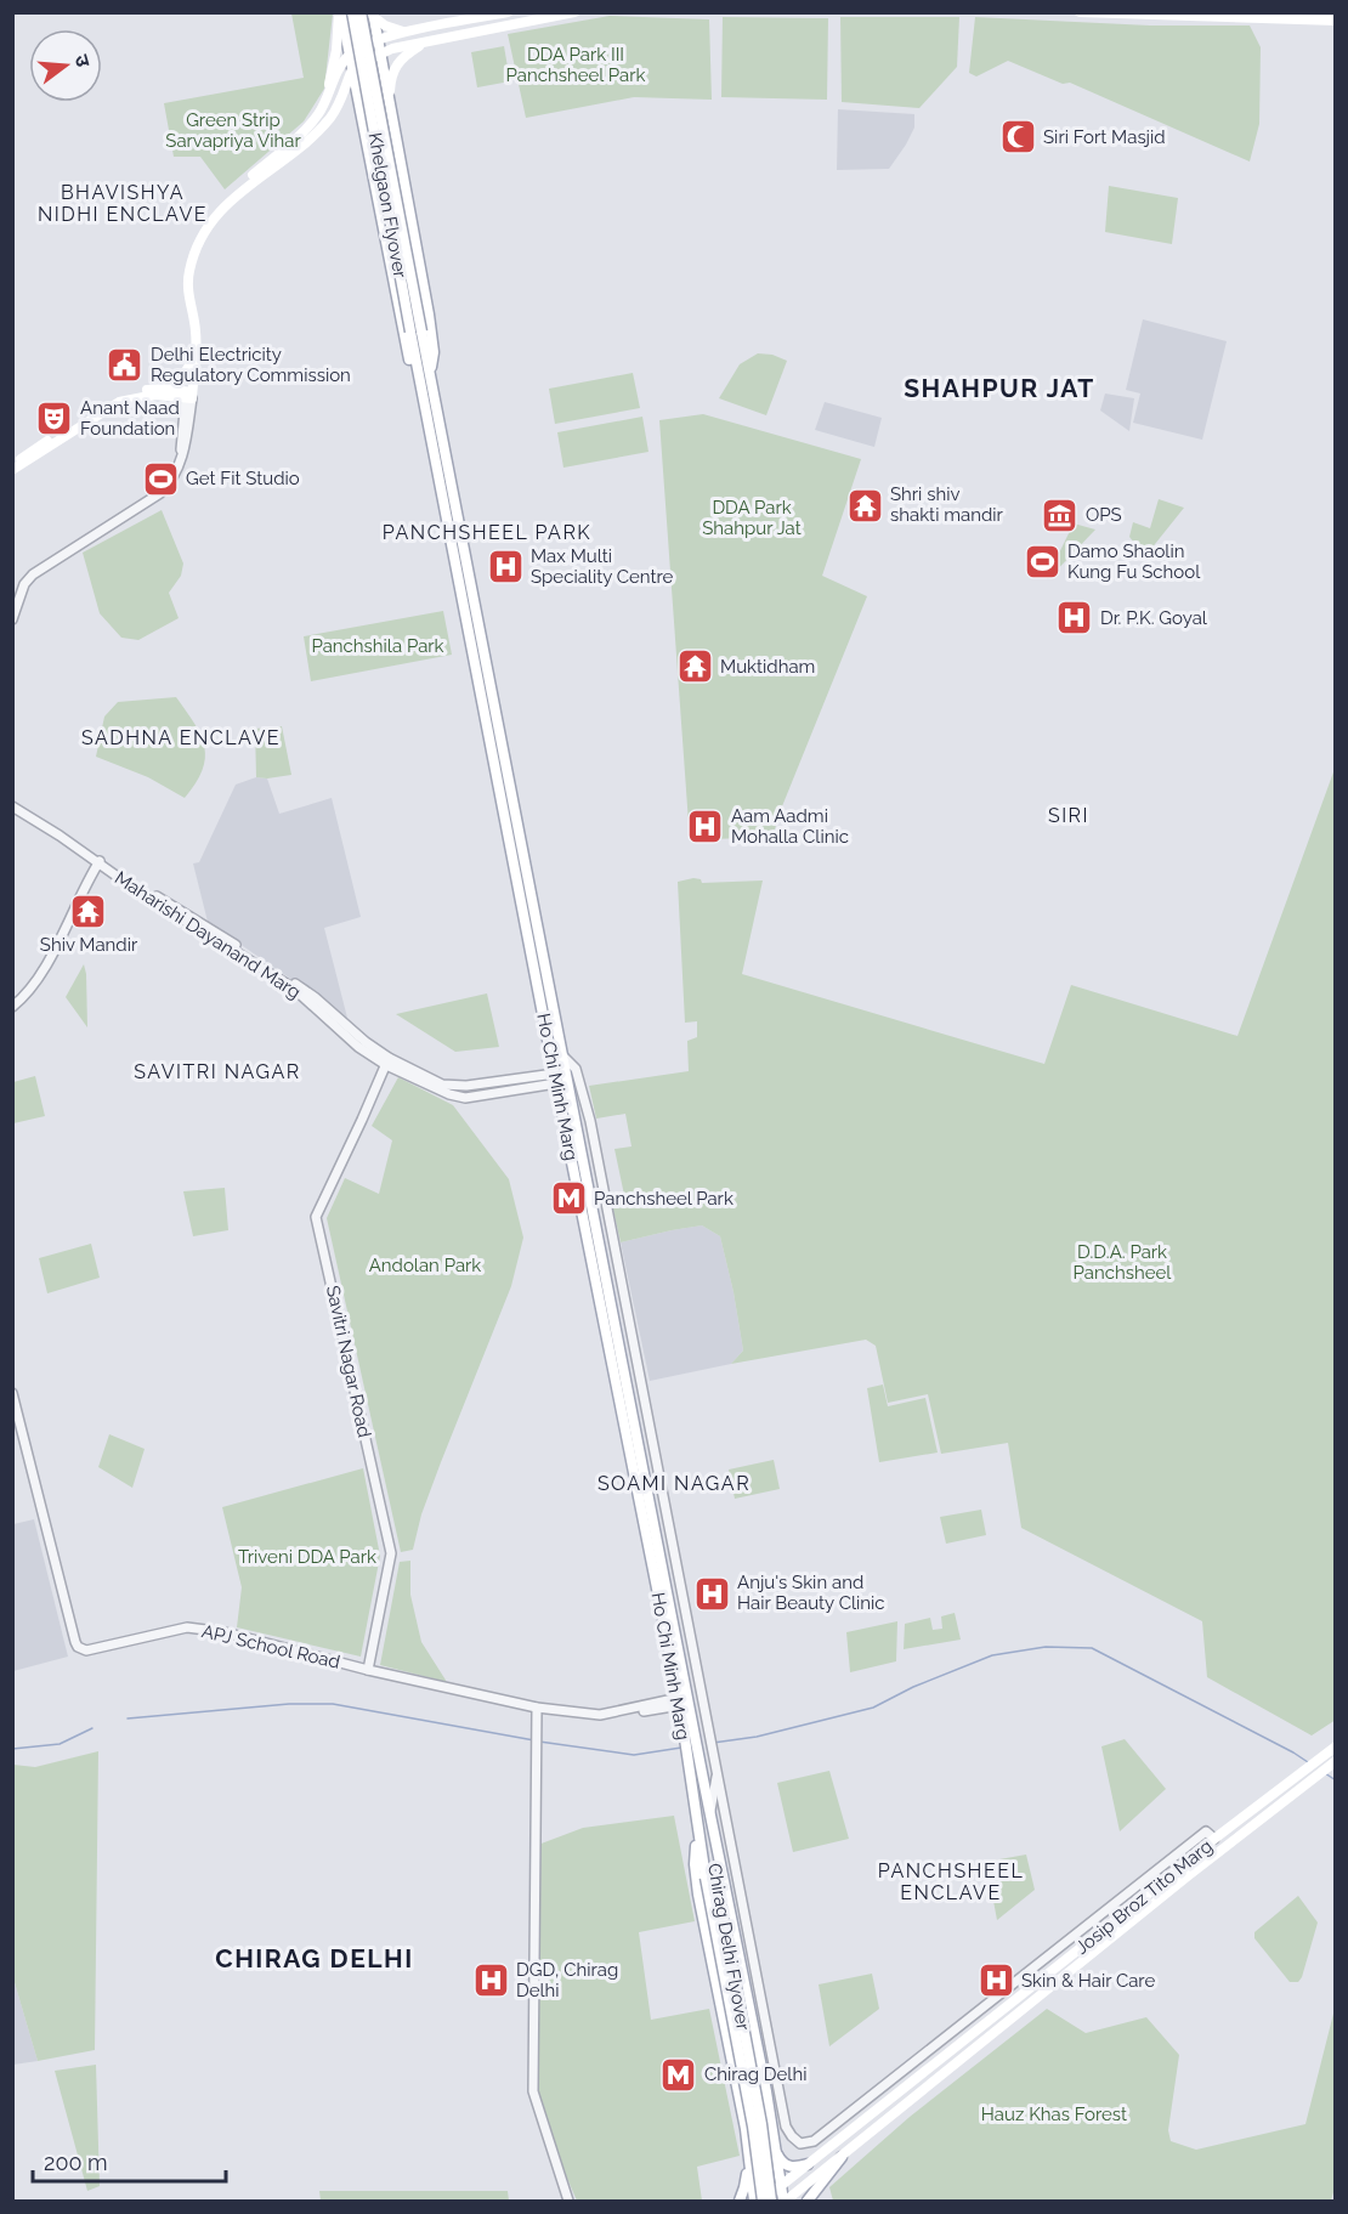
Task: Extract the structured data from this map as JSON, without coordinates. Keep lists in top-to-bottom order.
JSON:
{
  "streets": {
    "main road": [
      "Khelgaon Flyover",
      "Ho Chi Minh Marg",
      "Josip Broz Tito Marg",
      "Chirag Delhi Flyover"
    ],
    "street": ["Maharishi Dayanand Marg", "Savitri Nagar Road", "APJ School Road"]
  },
  "crossings": [
    ["Khelgaon Flyover", "Ho Chi Minh Marg"],
    ["Maharishi Dayanand Marg", "Ho Chi Minh Marg"],
    ["Maharishi Dayanand Marg", "Savitri Nagar Road"],
    ["Ho Chi Minh Marg", "Chirag Delhi Flyover"],
    ["Savitri Nagar Road", "APJ School Road"],
    ["Josip Broz Tito Marg", "Chirag Delhi Flyover"]
  ],
  "districts": [
    "BHAVISHYA NIDHI ENCLAVE",
    "SHAHPUR JAT",
    "PANCHSHEEL PARK",
    "SADHNA ENCLAVE",
    "SIRI",
    "SAVITRI NAGAR",
    "SOAMI NAGAR",
    "PANCHSHEEL ENCLAVE",
    "CHIRAG DELHI"
  ],
  "parks": [
    "DDA Park III Panchsheel Park",
    "Green Strip Sarvapriya Vihar",
    "DDA Park Shahpur Jat",
    "Panchshila Park",
    "D.D.A. Park Panchsheel",
    "Andolan Park",
    "Triveni DDA Park",
    "Hauz Khas Forest"
  ],
  "places": {
    "mosque": ["Siri Fort Masjid"],
    "public building": ["Delhi Electricity Regulatory Commission"],
    "theatre": ["Anant Naad Foundation"],
    "sports": ["Get Fit Studio", "Damo Shaolin Kung Fu School"],
    "temple": ["Shri shiv shakti mandir", "Muktidham", "Shiv Mandir"],
    "museum": ["OPS"],
    "hospital": [
      "Max Multi Speciality Centre",
      "Dr. P.K. Goyal",
      "Aam Aadmi Mohalla Clinic",
      "Anju's Skin and Hair Beauty Clinic",
      "DGD, Chirag Delhi",
      "Skin & Hair Care"
    ],
    "metro station": ["Panchsheel Park", "Chirag Delhi"]
  },
  "scale_bar": "200 m",
  "north": "right"
}
